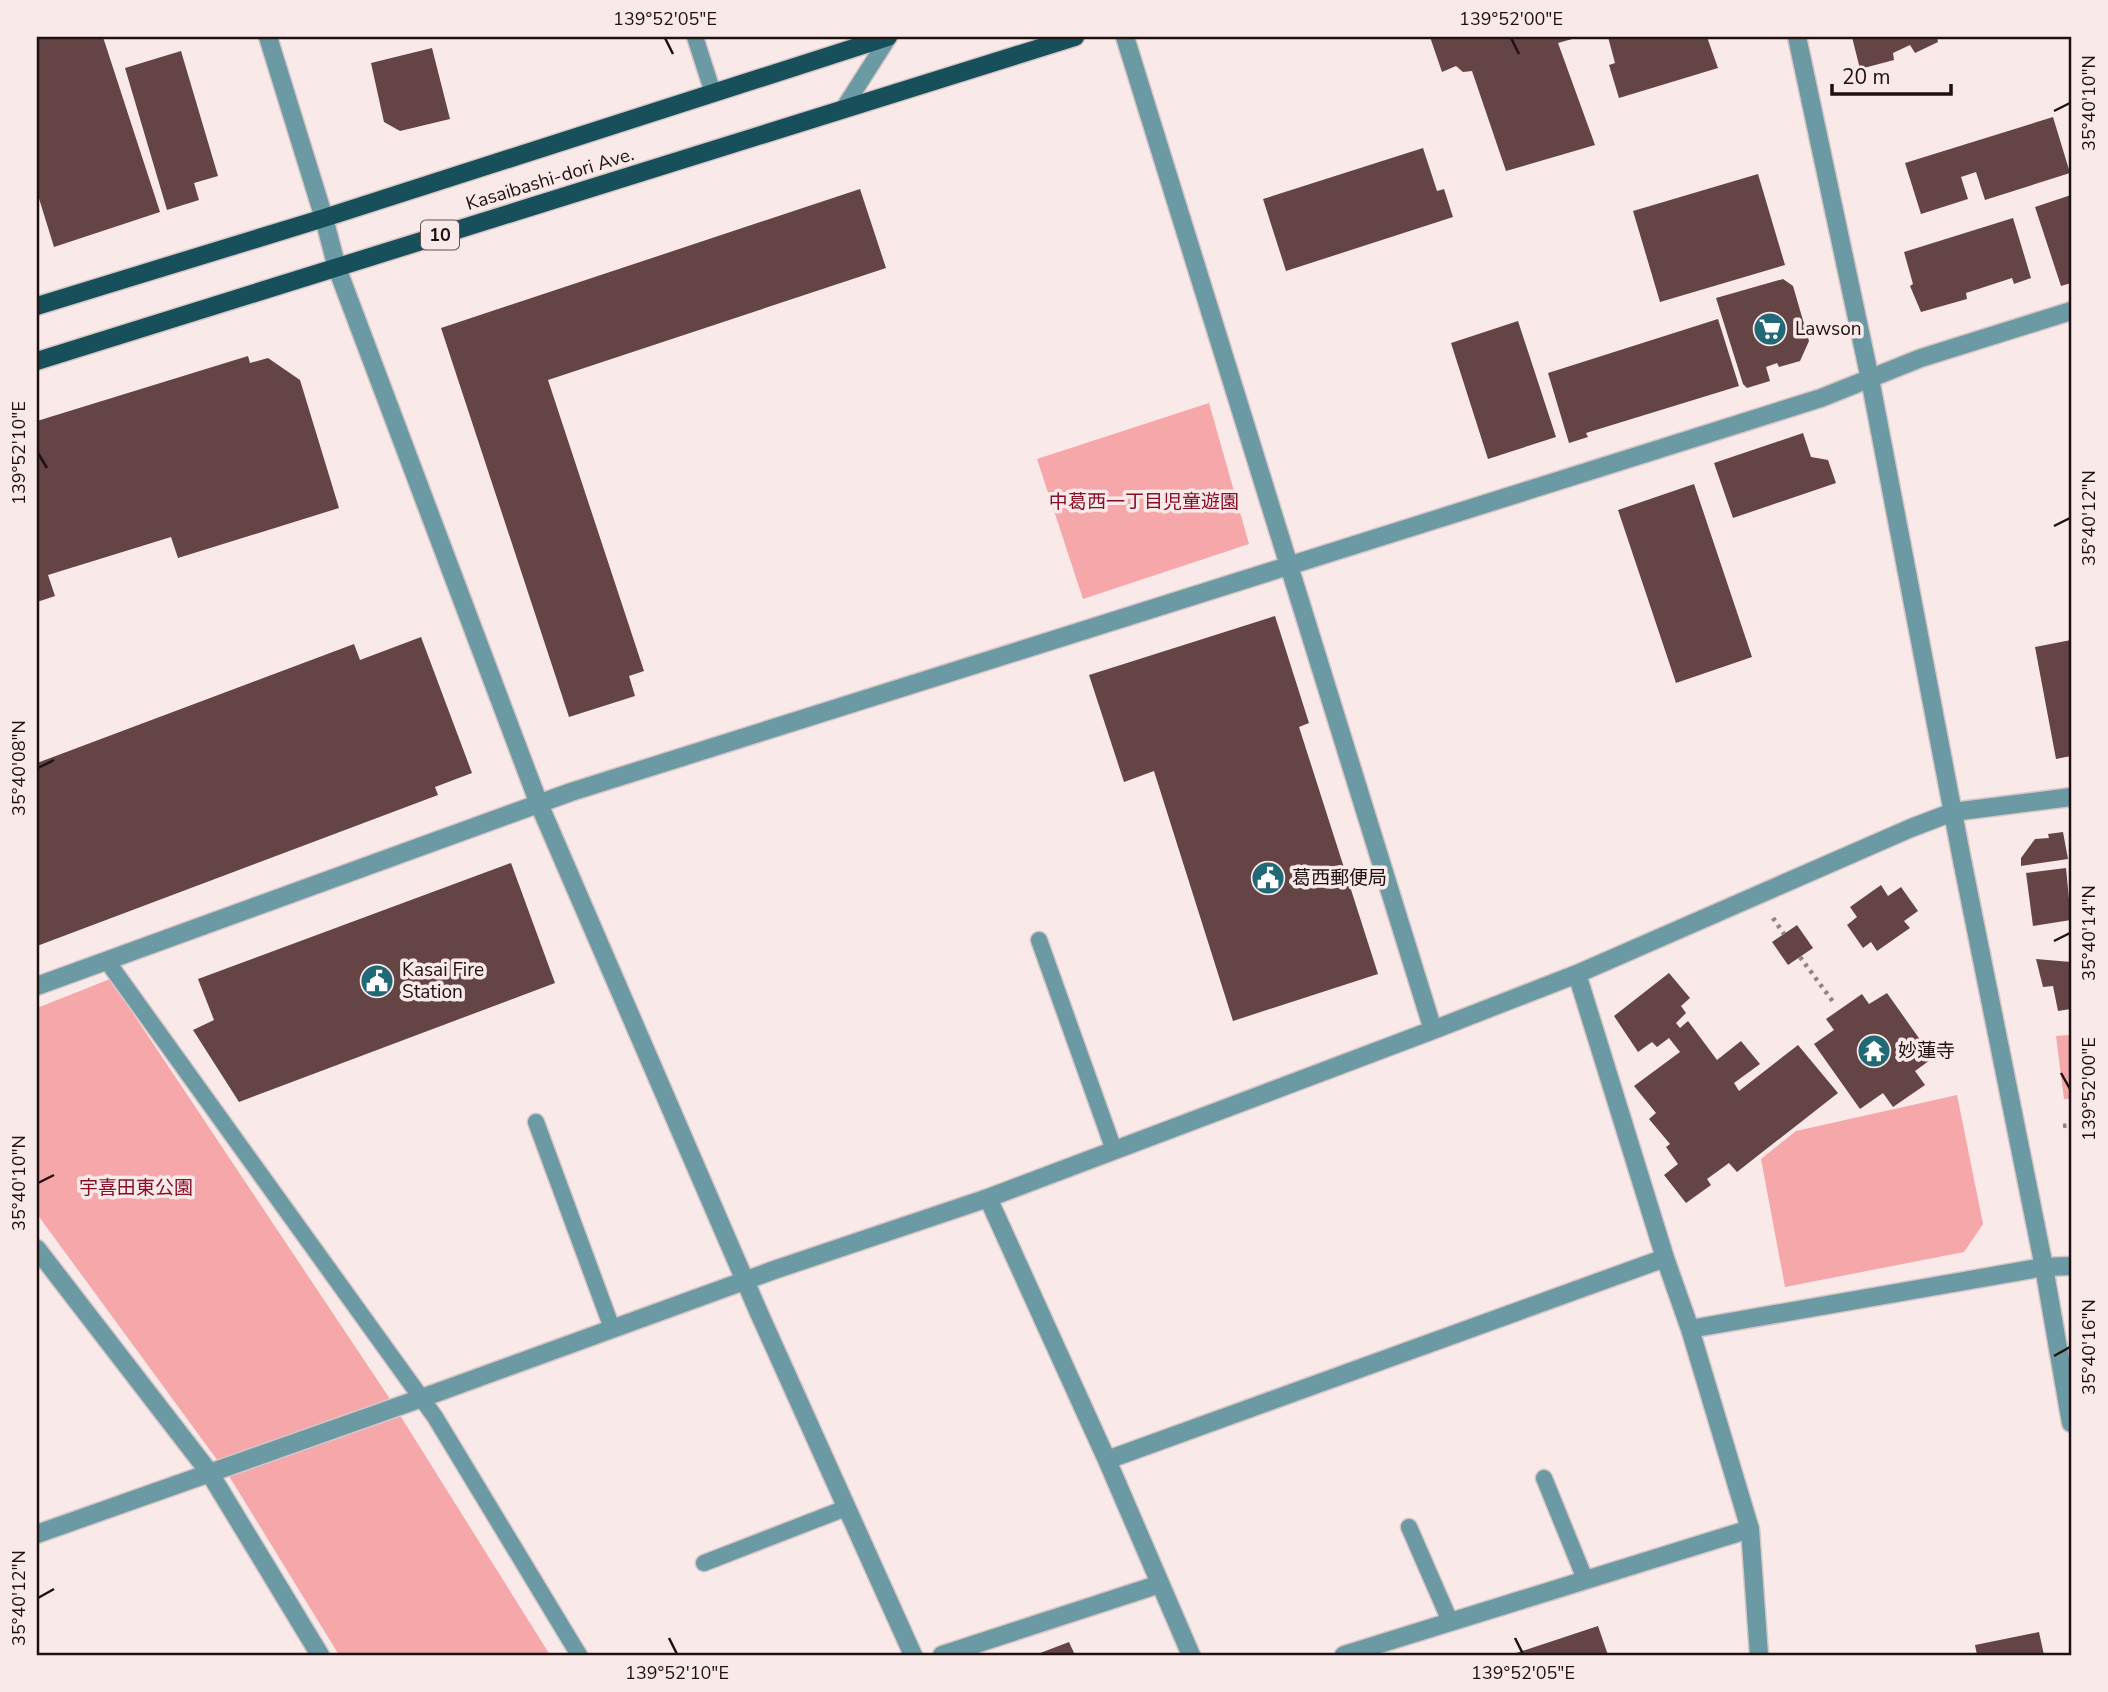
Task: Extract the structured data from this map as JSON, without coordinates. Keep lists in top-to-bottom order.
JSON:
{
  "streets": {
    "main road": ["Kasaibashi-dori Ave.", "10"]
  },
  "parks": ["中葛西一丁目児童遊園", "宇喜田東公園"],
  "places": {
    "supermarket": ["Lawson"],
    "public building": ["葛西郵便局", "Kasai Fire Station"],
    "temple": ["妙蓮寺"]
  },
  "scale_bar": "20 m",
  "coordinates": [
    "139°52'05\"E",
    "139°52'00\"E",
    "35°40'10\"N",
    "139°52'10\"E",
    "35°40'12\"N",
    "35°40'08\"N",
    "35°40'14\"N",
    "35°40'16\"N"
  ]
}
